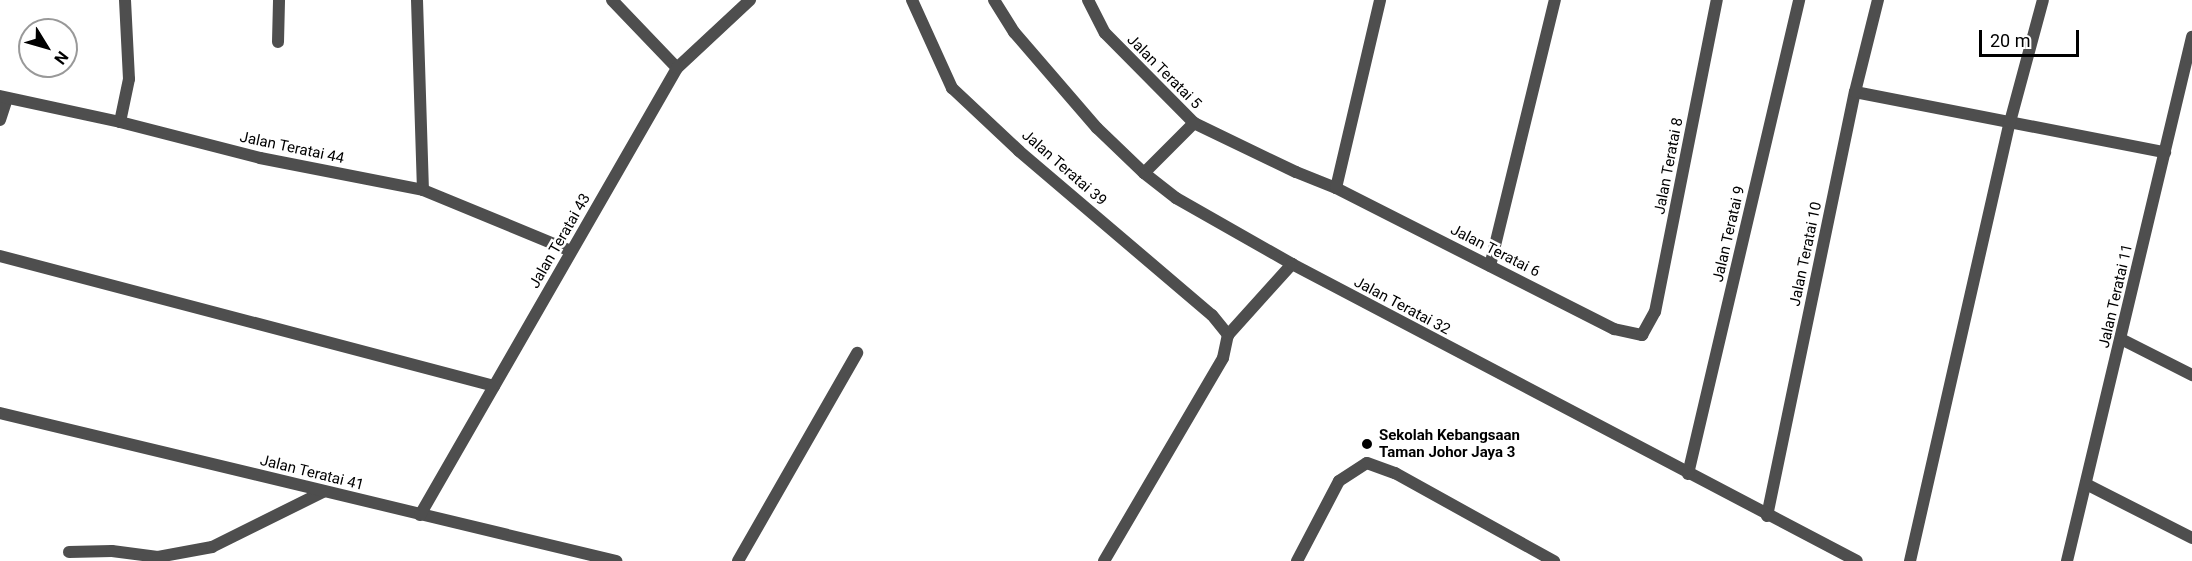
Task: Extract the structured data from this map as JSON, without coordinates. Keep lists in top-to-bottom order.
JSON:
{
  "streets": {
    "street": [
      "Jalan Teratai 5",
      "Jalan Teratai 44",
      "Jalan Teratai 8",
      "Jalan Teratai 39",
      "Jalan Teratai 9",
      "Jalan Teratai 43",
      "Jalan Teratai 6",
      "Jalan Teratai 10",
      "Jalan Teratai 11",
      "Jalan Teratai 32",
      "Jalan Teratai 41"
    ]
  },
  "crossings": [
    ["Jalan Teratai 5", "Jalan Teratai 6"],
    ["Jalan Teratai 44", "Jalan Teratai 43"],
    ["Jalan Teratai 8", "Jalan Teratai 6"],
    ["Jalan Teratai 9", "Jalan Teratai 32"],
    ["Jalan Teratai 43", "Jalan Teratai 41"],
    ["Jalan Teratai 10", "Jalan Teratai 32"]
  ],
  "places": ["Sekolah Kebangsaan Taman Johor Jaya 3"],
  "scale_bar": "20 m",
  "north": "bottom right"
}
